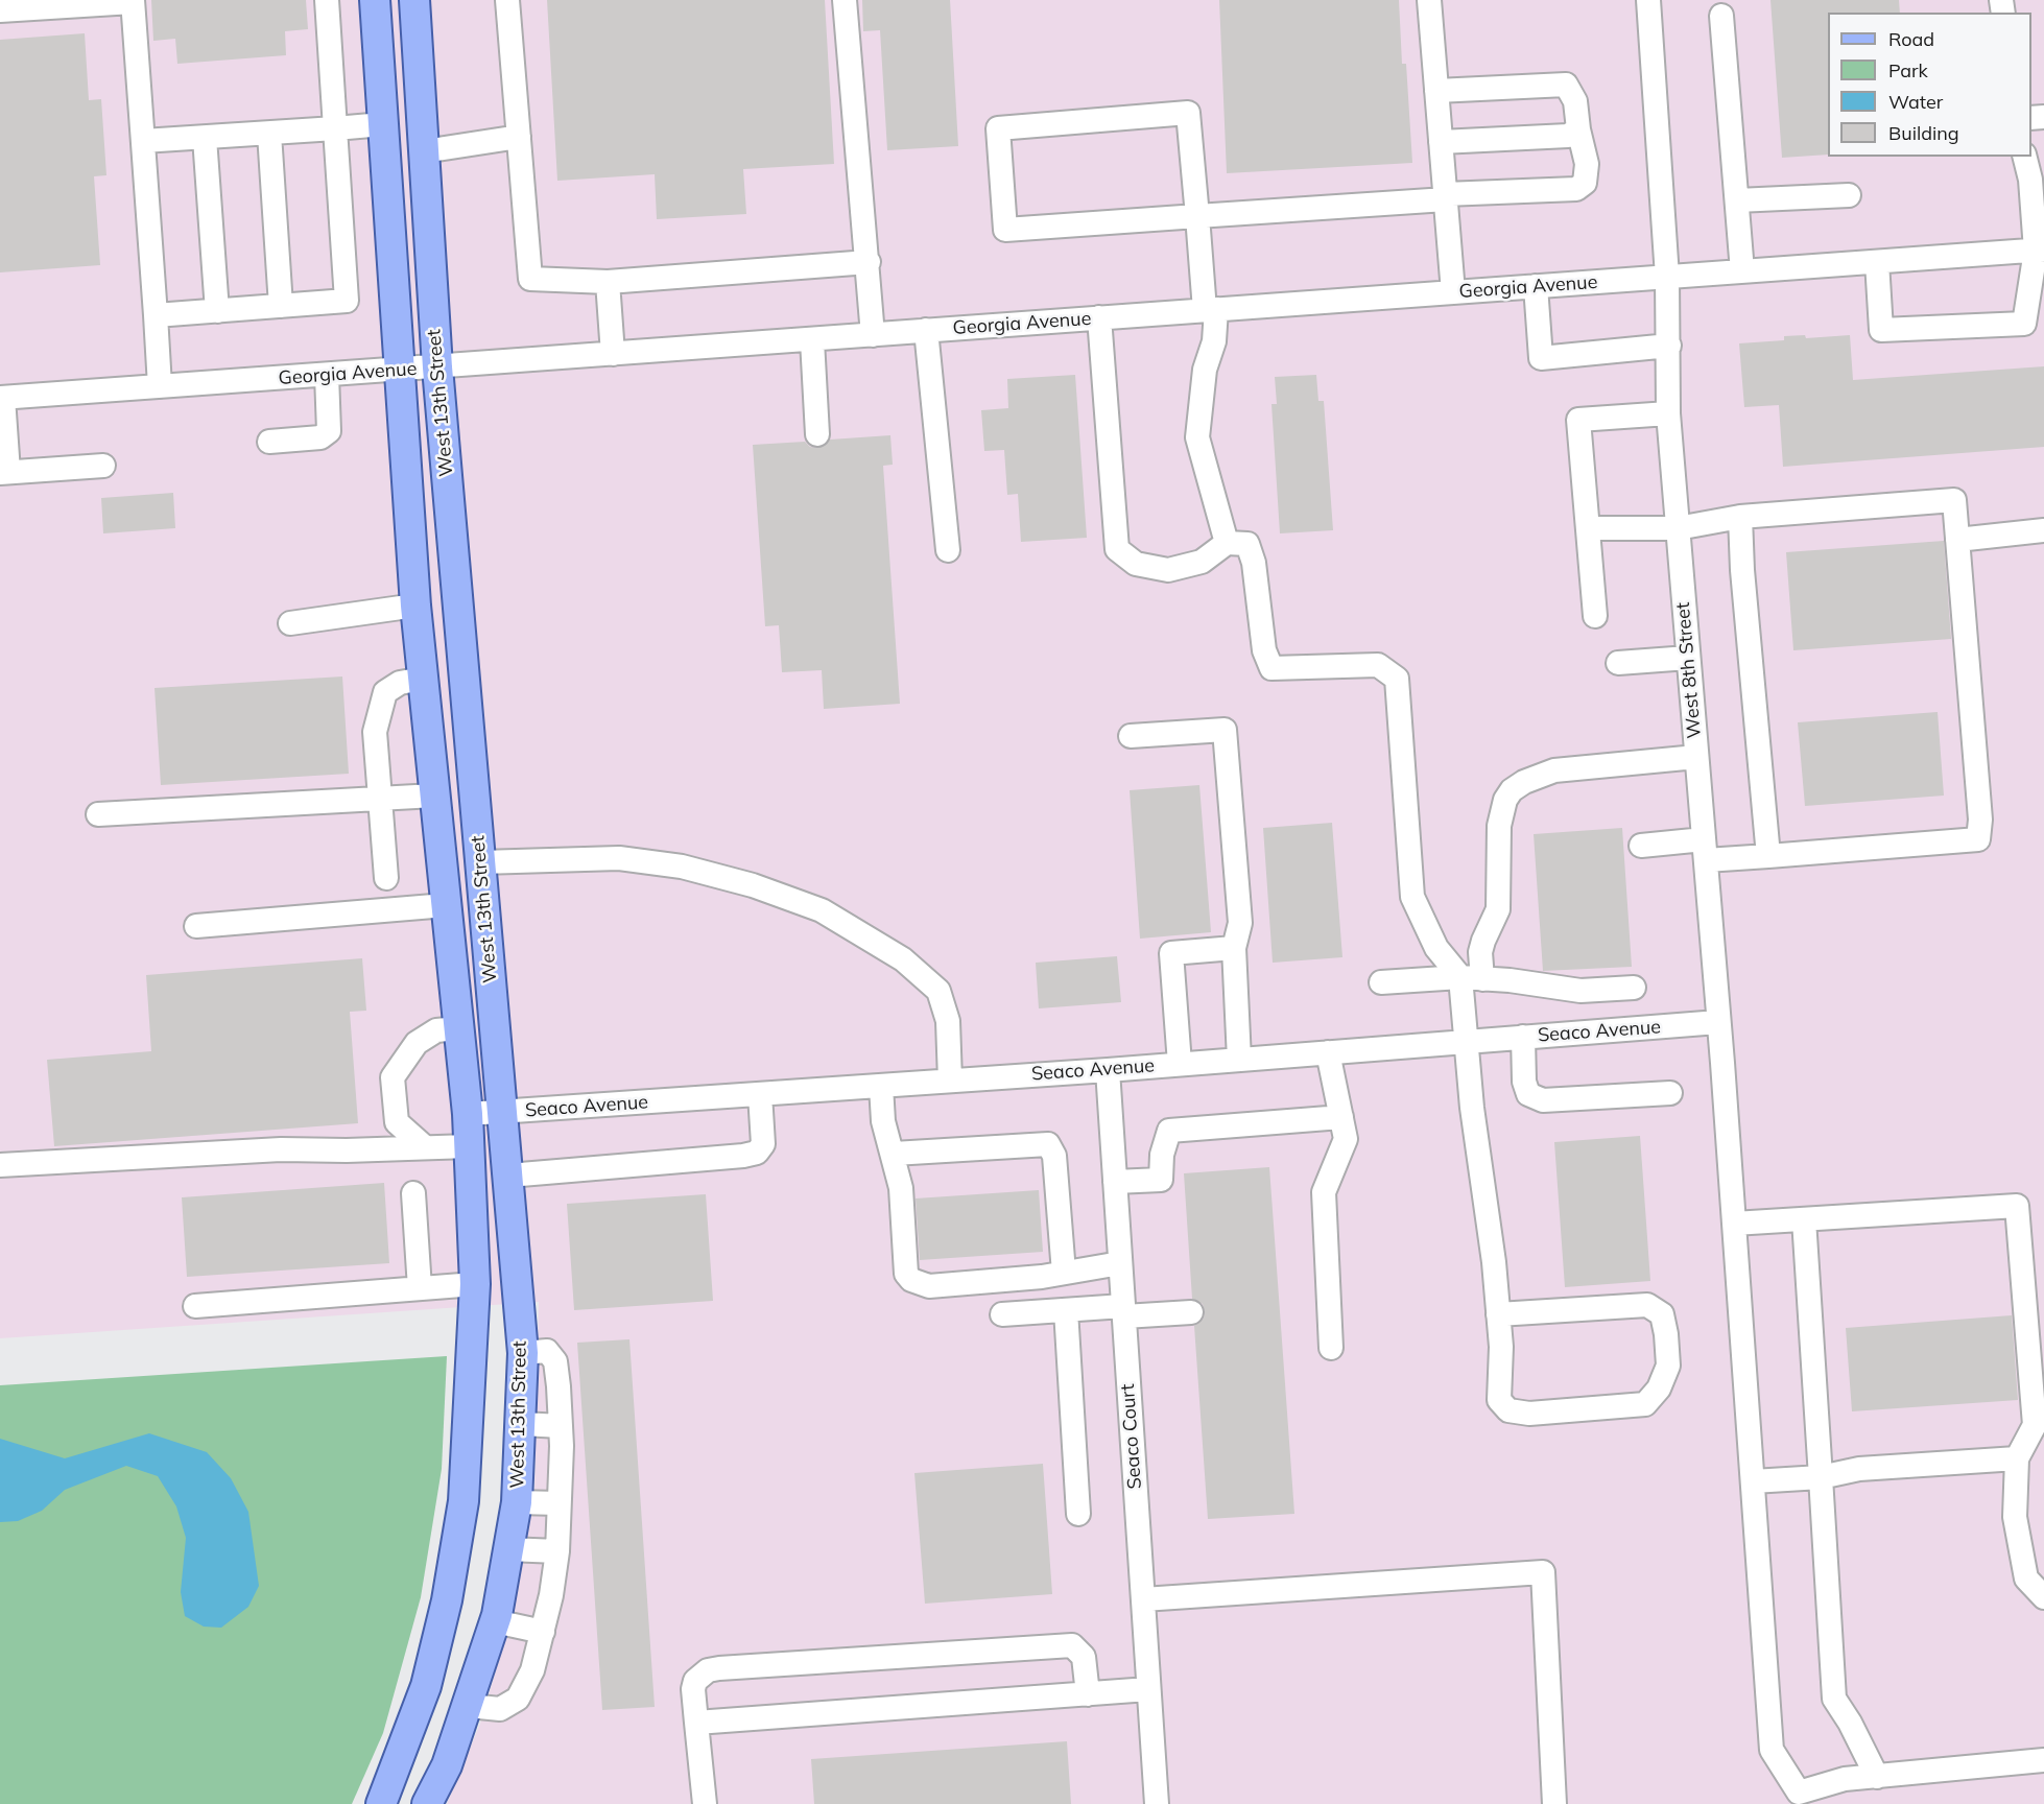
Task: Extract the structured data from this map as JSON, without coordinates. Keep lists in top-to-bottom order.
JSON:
{
  "streets": {
    "main road": ["West 13th Street"],
    "street": [
      "Georgia Avenue",
      "West 8th Street",
      "Seaco Avenue",
      "Seaco Court"
    ]
  },
  "crossings": [
    ["Georgia Avenue", "West 13th Street"],
    ["Georgia Avenue", "West 8th Street"],
    ["West 13th Street", "Seaco Avenue"],
    ["West 8th Street", "Seaco Avenue"],
    ["Seaco Avenue", "Seaco Court"]
  ],
  "legend": [
    "Road",
    "Park",
    "Water",
    "Building"
  ]
}
